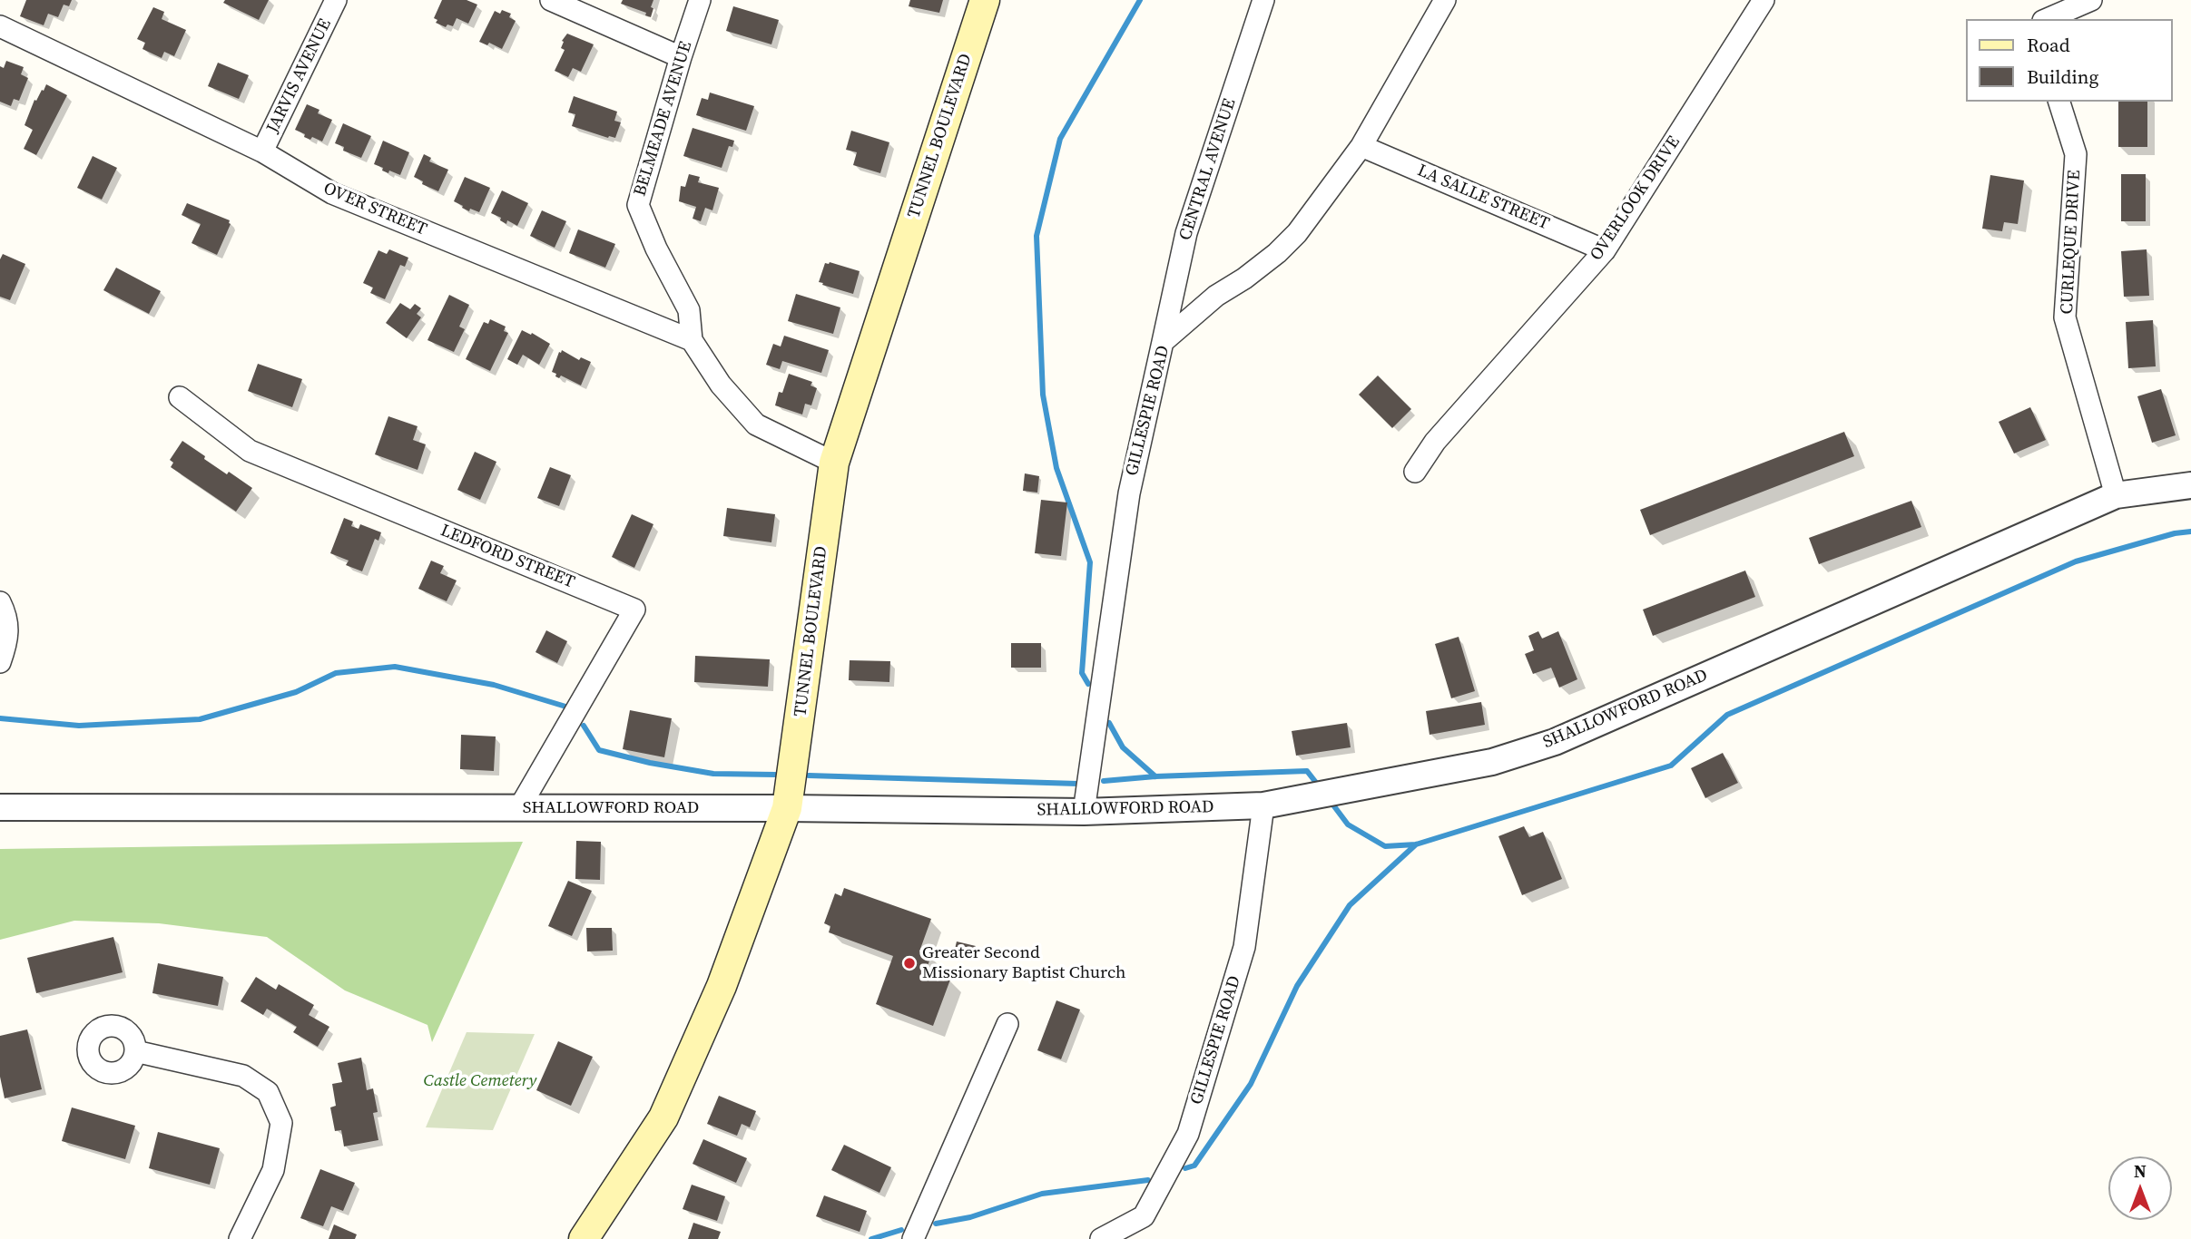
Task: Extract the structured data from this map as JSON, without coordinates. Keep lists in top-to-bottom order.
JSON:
{
  "streets": {
    "main road": ["TUNNEL BOULEVARD"],
    "street": [
      "JARVIS AVENUE",
      "BELMEADE AVENUE",
      "CENTRAL AVENUE",
      "LA SALLE STREET",
      "OVERLOOK DRIVE",
      "OVER STREET",
      "CURLEQUE DRIVE",
      "GILLESPIE ROAD",
      "LEDFORD STREET",
      "SHALLOWFORD ROAD"
    ]
  },
  "crossings": [
    ["JARVIS AVENUE", "OVER STREET"],
    ["BELMEADE AVENUE", "TUNNEL BOULEVARD"],
    ["BELMEADE AVENUE", "OVER STREET"],
    ["TUNNEL BOULEVARD", "SHALLOWFORD ROAD"],
    ["CENTRAL AVENUE", "GILLESPIE ROAD"],
    ["LA SALLE STREET", "OVERLOOK DRIVE"],
    ["LA SALLE STREET", "GILLESPIE ROAD"],
    ["CURLEQUE DRIVE", "SHALLOWFORD ROAD"],
    ["GILLESPIE ROAD", "SHALLOWFORD ROAD"],
    ["LEDFORD STREET", "SHALLOWFORD ROAD"]
  ],
  "parks": ["Castle Cemetery"],
  "places": ["Greater Second Missionary Baptist Church"],
  "legend": ["Road", "Building"],
  "north": "top"
}
